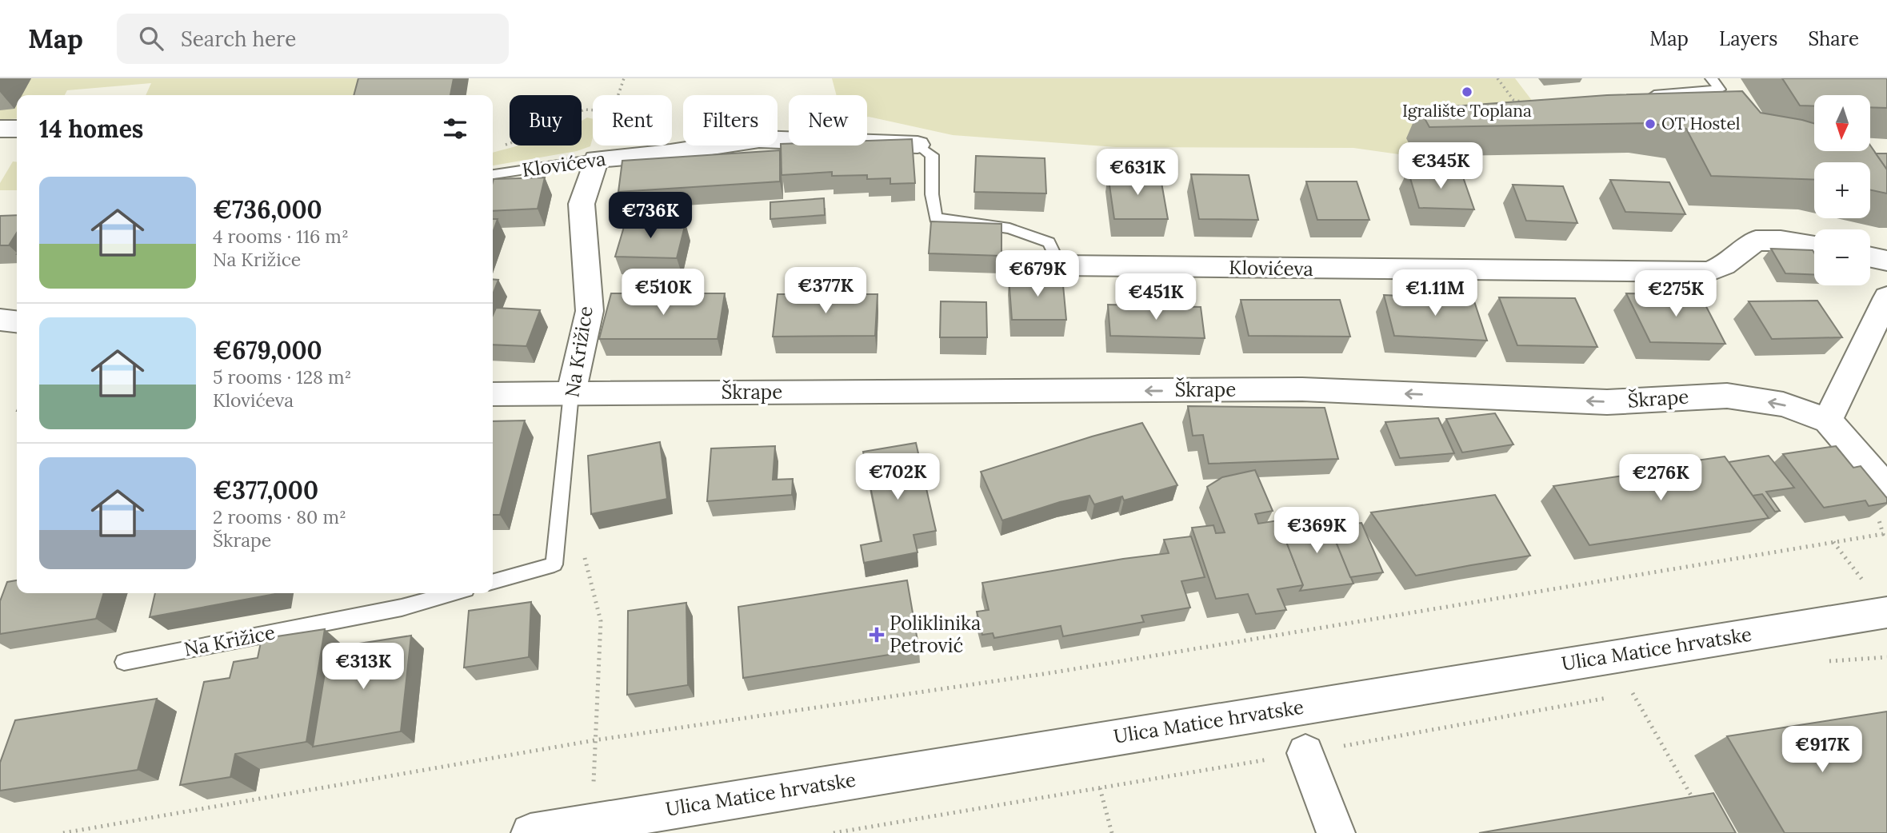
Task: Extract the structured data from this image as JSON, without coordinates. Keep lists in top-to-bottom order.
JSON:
{
  "streets": {
    "street": [
      "Klovićeva",
      "Na Križice",
      "Škrape",
      "Ulica Matice hrvatske"
    ]
  },
  "crossings": [
    ["Klovićeva", "Na Križice"],
    ["Na Križice", "Škrape"]
  ],
  "one_way": ["Škrape"],
  "places": {
    "other": ["Igralište Toplana", "OT Hostel"],
    "health": ["Poliklinika Petrović"]
  },
  "north": "bottom",
  "page": {
    "header": "Map",
    "search": "Search here",
    "nav": ["Map", "Layers", "Share"],
    "map_buttons": ["+", "−"],
    "chip": [
      "Buy",
      "Rent",
      "Filters",
      "New"
    ],
    "heading": "14 homes",
    "price": [
      "€345K",
      "€631K",
      "€736K",
      "€679K",
      "€377K",
      "€510K",
      "€1.11M",
      "€275K",
      "€451K",
      "€702K",
      "€276K",
      "€369K",
      "€313K",
      "€917K"
    ],
    "list": [
      {
        "name": "€736,000",
        "note": "4 rooms · 116 m² · Na Križice"
      },
      {
        "name": "€679,000",
        "note": "5 rooms · 128 m² · Klovićeva"
      },
      {
        "name": "€377,000",
        "note": "2 rooms · 80 m² · Škrape"
      }
    ]
  }
}
